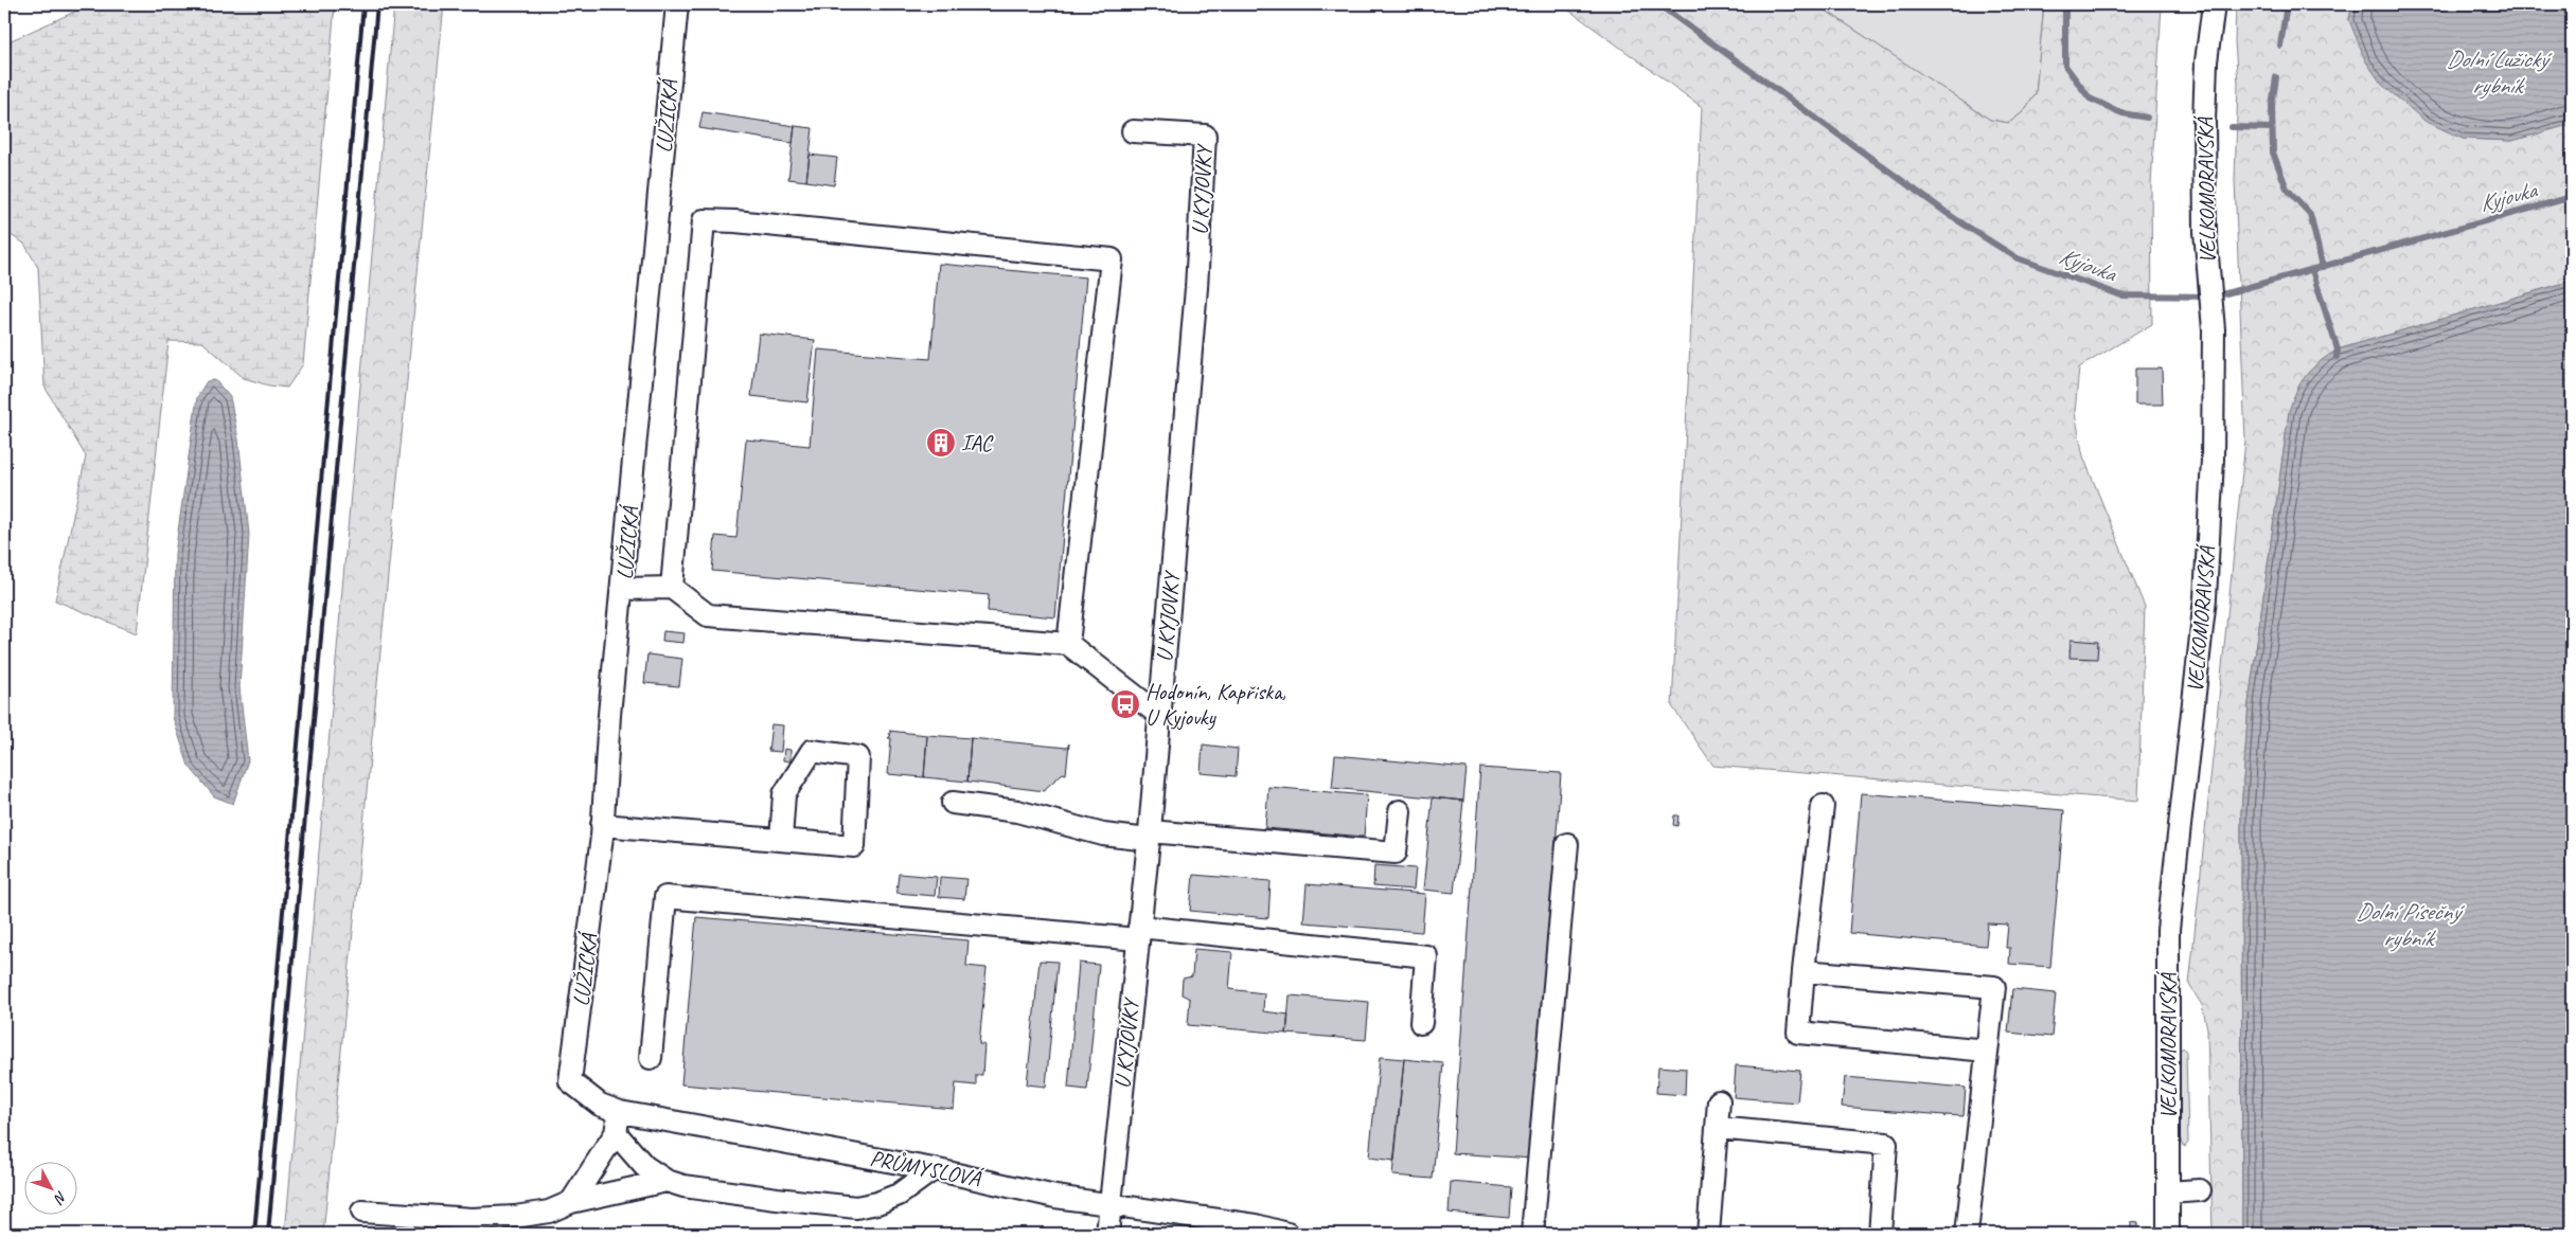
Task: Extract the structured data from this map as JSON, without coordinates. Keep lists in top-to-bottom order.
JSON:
{
  "streets": {
    "street": [
      "LUŽICKÁ",
      "U KYJOVKY",
      "VELKOMORAVSKÁ",
      "PRŮMYSLOVÁ"
    ]
  },
  "crossings": [
    ["LUŽICKÁ", "PRŮMYSLOVÁ"],
    ["U KYJOVKY", "PRŮMYSLOVÁ"]
  ],
  "water": ["Dolní Lužický rybník", "Kyjovka", "Dolní Písečný rybník"],
  "places": {
    "building": ["IAC"],
    "bus stop": ["Hodonín, Kapřiska, U Kyjovky"]
  },
  "north": "bottom right"
}
